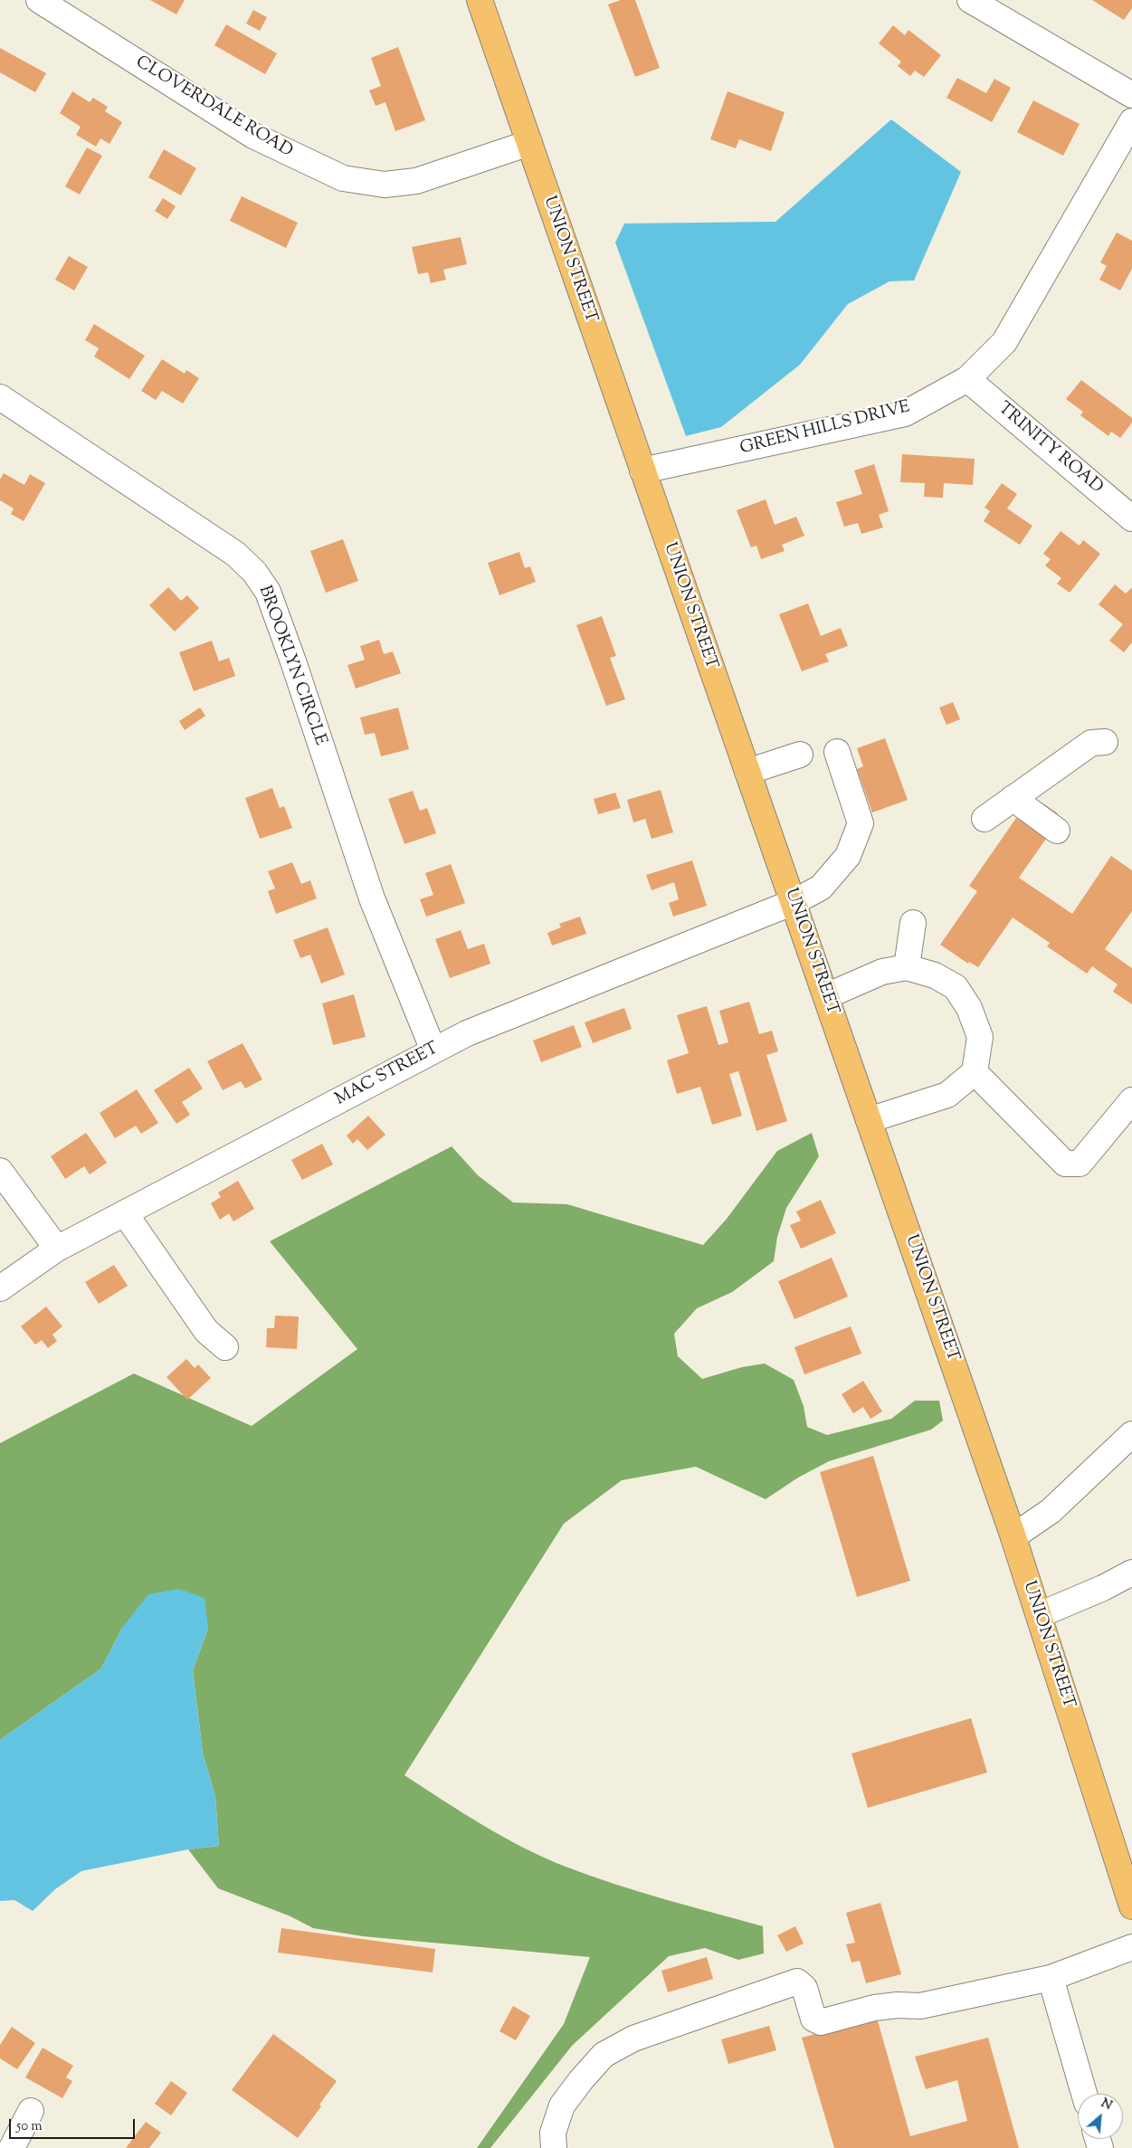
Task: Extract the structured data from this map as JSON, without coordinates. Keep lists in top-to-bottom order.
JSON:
{
  "streets": {
    "main road": ["UNION STREET"],
    "street": [
      "CLOVERDALE ROAD",
      "GREEN HILLS DRIVE",
      "TRINITY ROAD",
      "BROOKLYN CIRCLE",
      "MAC STREET"
    ]
  },
  "crossings": [
    ["CLOVERDALE ROAD", "UNION STREET"],
    ["UNION STREET", "GREEN HILLS DRIVE"],
    ["UNION STREET", "MAC STREET"],
    ["GREEN HILLS DRIVE", "TRINITY ROAD"],
    ["BROOKLYN CIRCLE", "MAC STREET"]
  ],
  "scale_bar": "50 m",
  "north": "top right"
}
